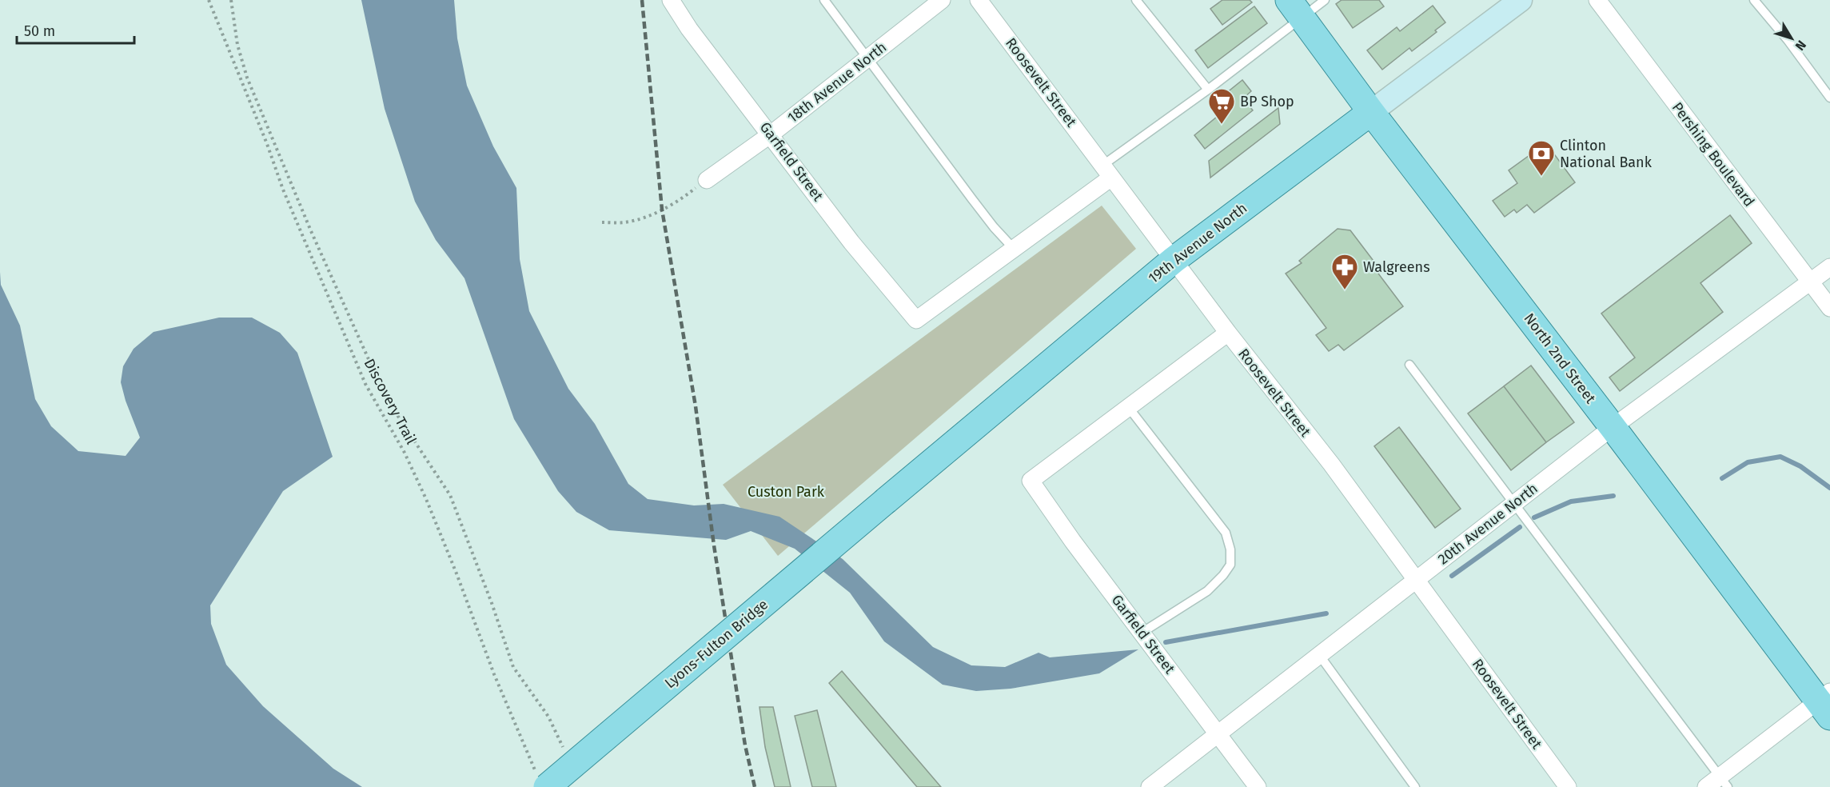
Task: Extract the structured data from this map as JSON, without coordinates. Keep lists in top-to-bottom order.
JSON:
{
  "streets": {
    "main road": ["19th Avenue North", "North 2nd Street", "Lyons-Fulton Bridge"],
    "street": [
      "18th Avenue North",
      "Roosevelt Street",
      "Pershing Boulevard",
      "Garfield Street",
      "20th Avenue North"
    ],
    "path": ["Discovery Trail"]
  },
  "crossings": [
    ["18th Avenue North", "Garfield Street"],
    ["Roosevelt Street", "19th Avenue North"],
    ["Roosevelt Street", "20th Avenue North"],
    ["Pershing Boulevard", "20th Avenue North"],
    ["Garfield Street", "20th Avenue North"],
    ["19th Avenue North", "North 2nd Street"],
    ["19th Avenue North", "Lyons-Fulton Bridge"],
    ["North 2nd Street", "20th Avenue North"],
    ["Discovery Trail", "Lyons-Fulton Bridge"]
  ],
  "parks": ["Custon Park"],
  "places": {
    "supermarket": ["BP Shop"],
    "bank": ["Clinton National Bank"],
    "pharmacy": ["Walgreens"]
  },
  "scale_bar": "50 m",
  "north": "bottom right"
}
